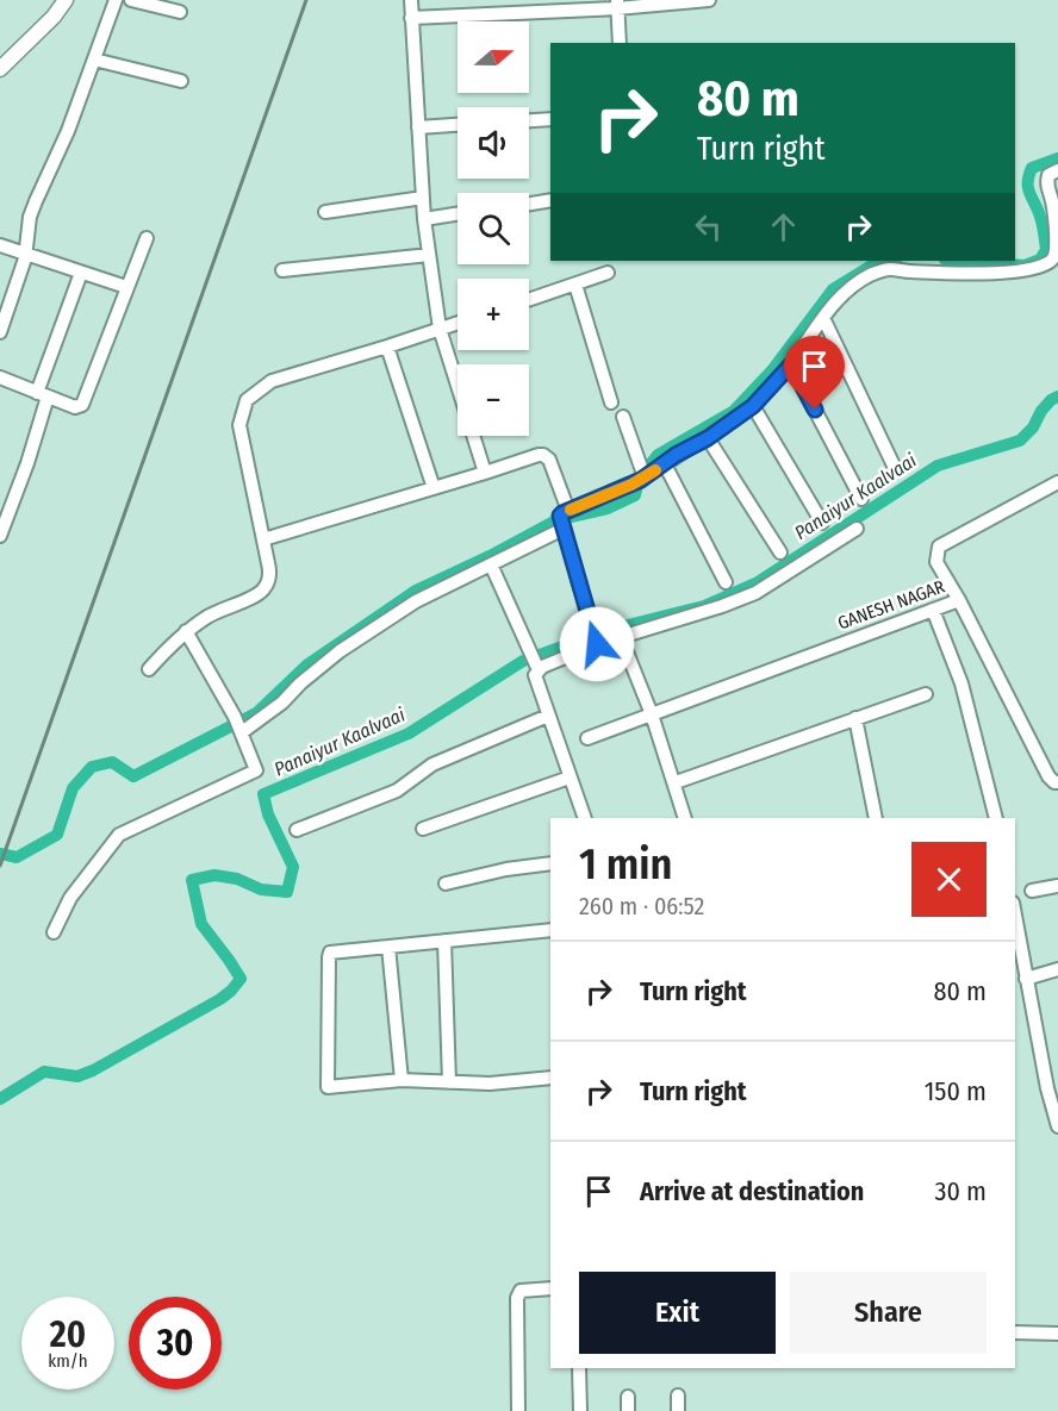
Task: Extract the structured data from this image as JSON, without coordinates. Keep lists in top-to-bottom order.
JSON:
{
  "streets": {
    "street": ["GANESH NAGAR"]
  },
  "water": ["Panaiyur Kaalvaai"],
  "north": "right",
  "page": {
    "map_buttons": ["+", "−"],
    "turn": ["80 m", "Turn right"],
    "heading": ["1 min", "260 m · 06:52"],
    "list": [
      {
        "name": "Turn right",
        "value": "80 m"
      },
      {
        "name": "Turn right",
        "value": "150 m"
      },
      {
        "name": "Arrive at destination",
        "value": "30 m"
      }
    ],
    "buttons": ["Exit", "Share"],
    "speed": "20 km/h",
    "limit": "30"
  }
}
